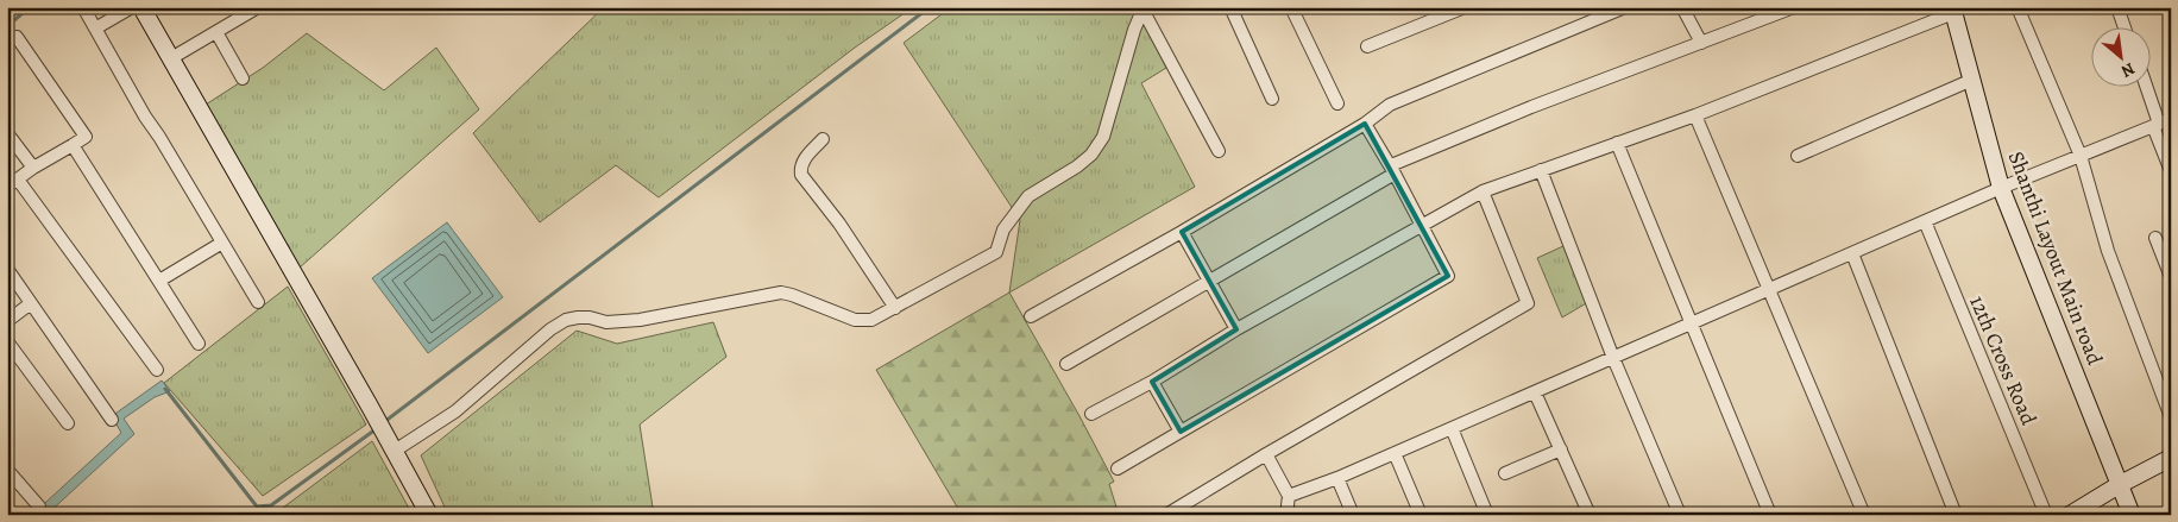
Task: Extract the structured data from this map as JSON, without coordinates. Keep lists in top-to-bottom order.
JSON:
{
  "streets": {
    "street": ["Shanthi Layout Main road", "12th Cross Road"]
  },
  "north": "bottom right"
}
